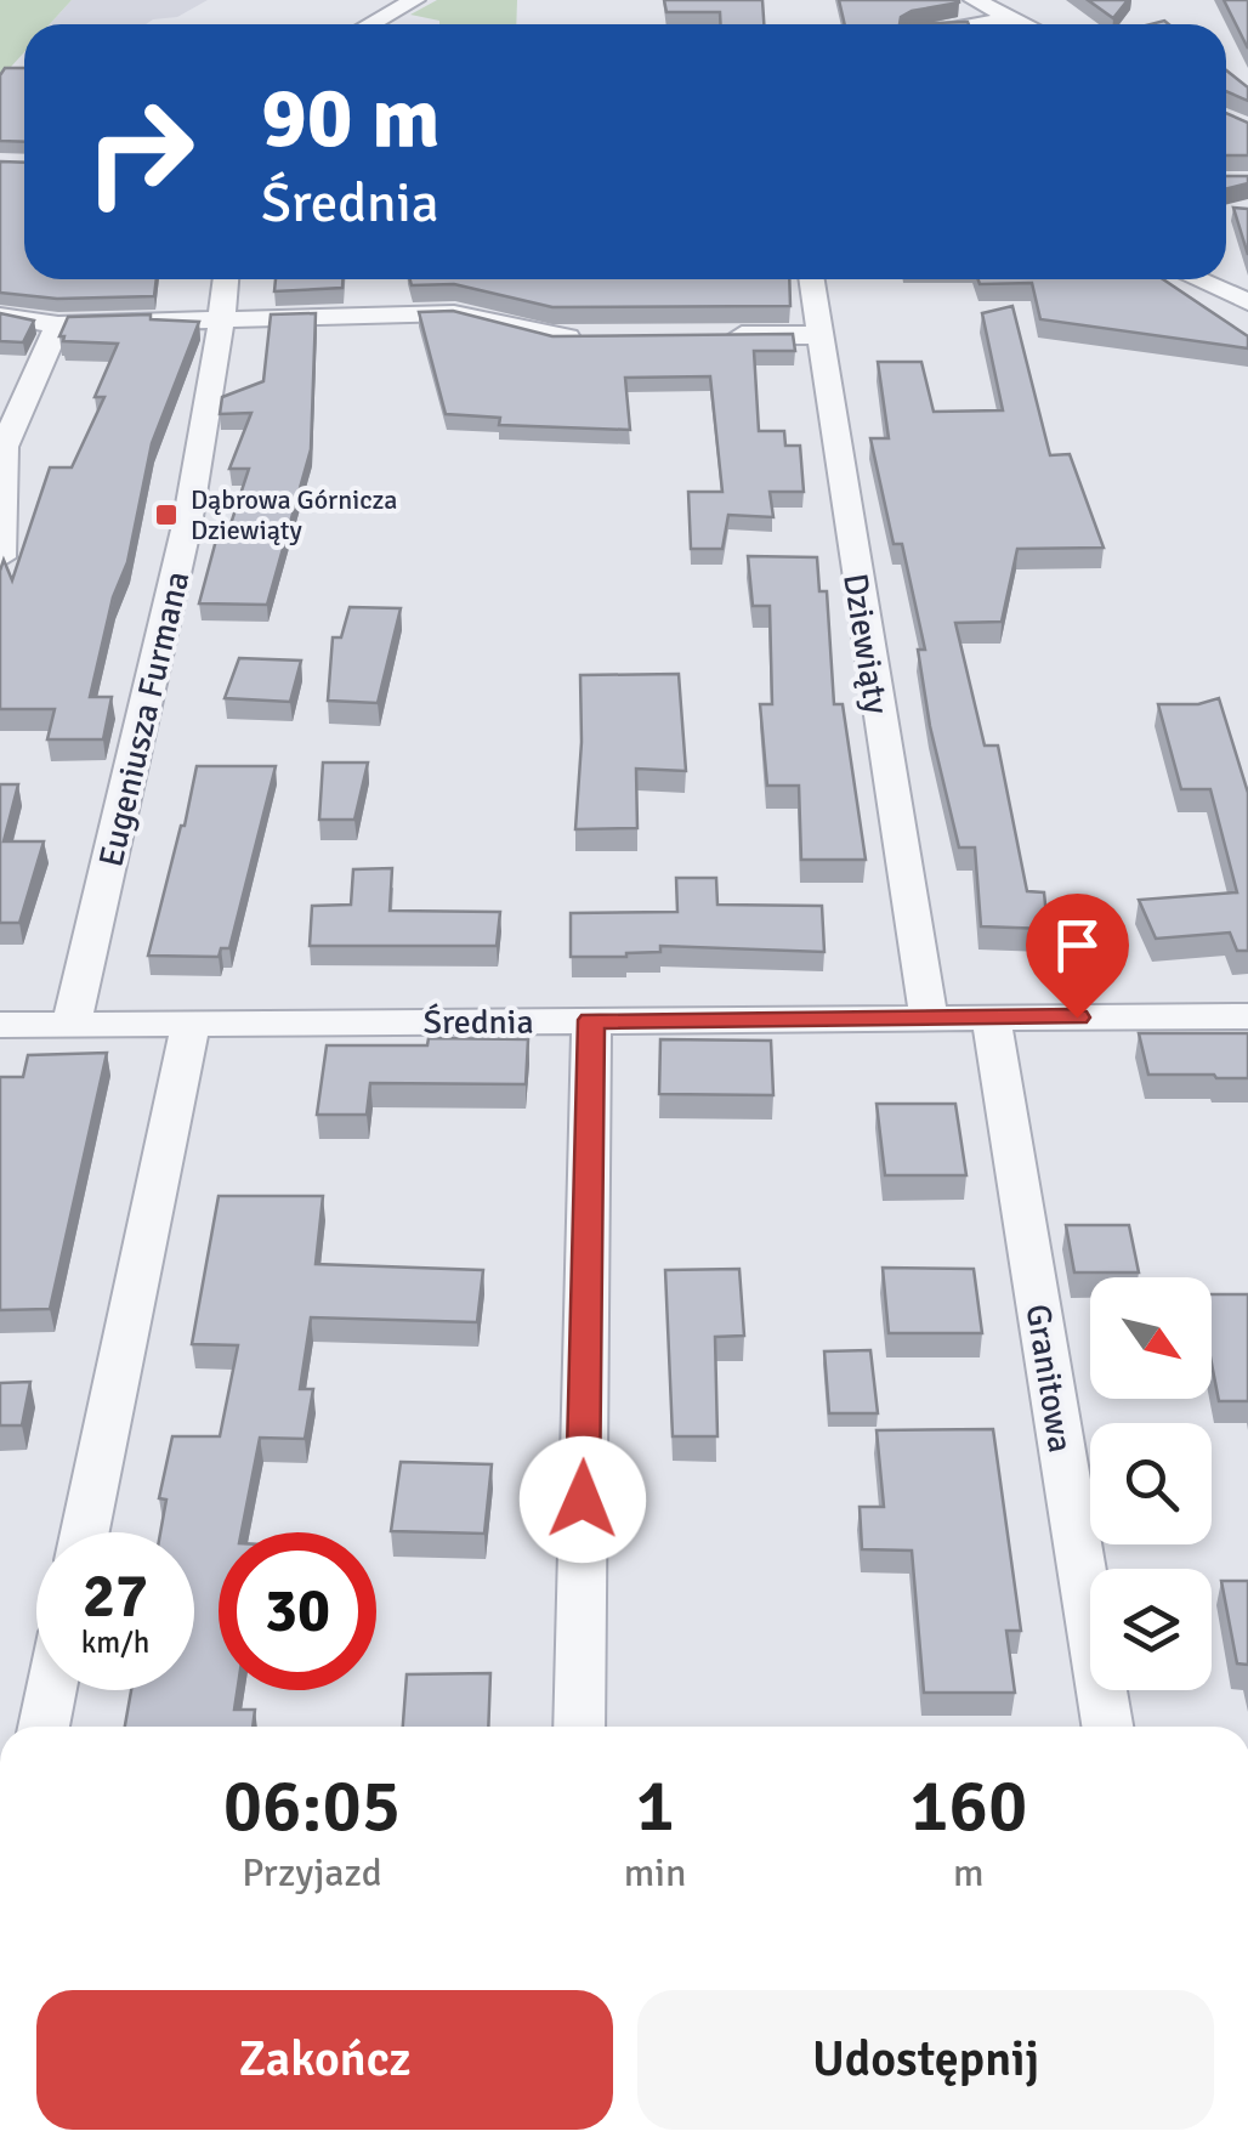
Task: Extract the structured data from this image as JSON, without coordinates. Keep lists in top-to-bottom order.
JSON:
{
  "streets": {
    "street": [
      "Dziewiąty",
      "Eugeniusza Furmana",
      "Średnia",
      "Granitowa"
    ]
  },
  "crossings": [
    ["Dziewiąty", "Średnia"],
    ["Eugeniusza Furmana", "Średnia"],
    ["Średnia", "Granitowa"]
  ],
  "places": {
    "transit": ["Dąbrowa Górnicza Dziewiąty"]
  },
  "north": "bottom right",
  "page": {
    "turn": ["90 m", "Średnia"],
    "speed": "27 km/h",
    "limit": "30",
    "eta": [
      "06:05",
      "Przyjazd",
      "1",
      "min",
      "160",
      "m"
    ],
    "buttons": ["Zakończ", "Udostępnij"]
  }
}
